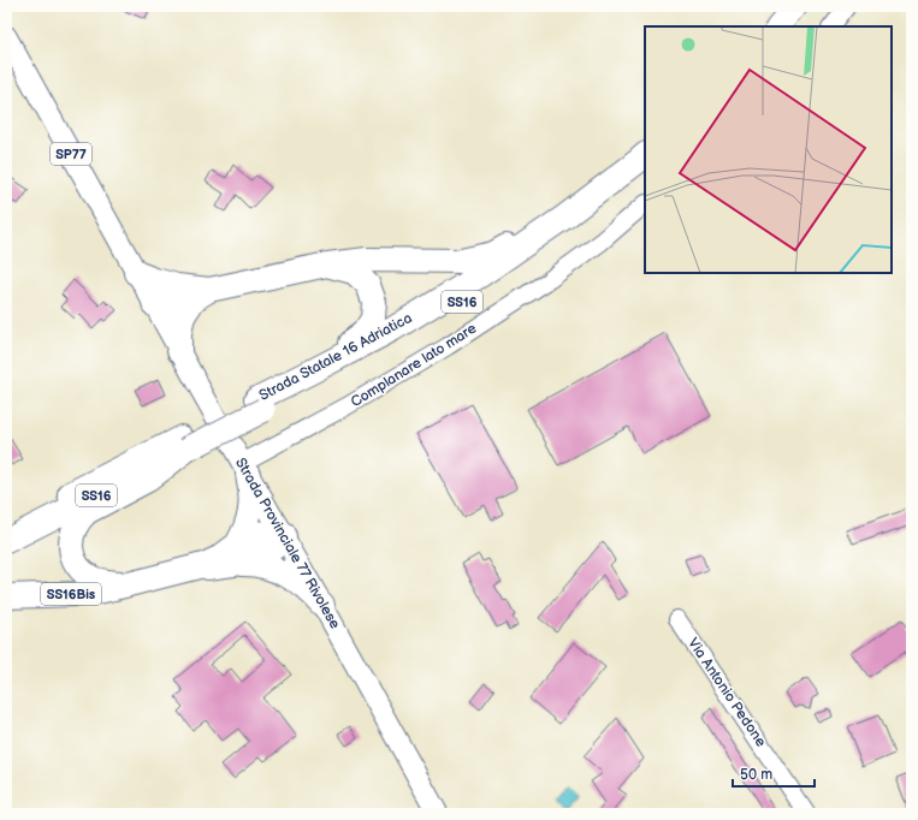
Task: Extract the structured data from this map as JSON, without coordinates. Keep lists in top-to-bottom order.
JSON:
{
  "streets": {
    "highway": ["SS16", "Strada Statale 16 Adriatica", "SS16Bis"],
    "main road": ["SP77", "Strada Provinciale 77 Rivolese"],
    "street": ["Complanare lato mare", "Via Antonio Pedone"]
  },
  "crossings": [
    ["SP77", "Strada Provinciale 77 Rivolese"],
    ["Complanare lato mare", "Strada Provinciale 77 Rivolese"]
  ],
  "scale_bar": "50 m"
}
